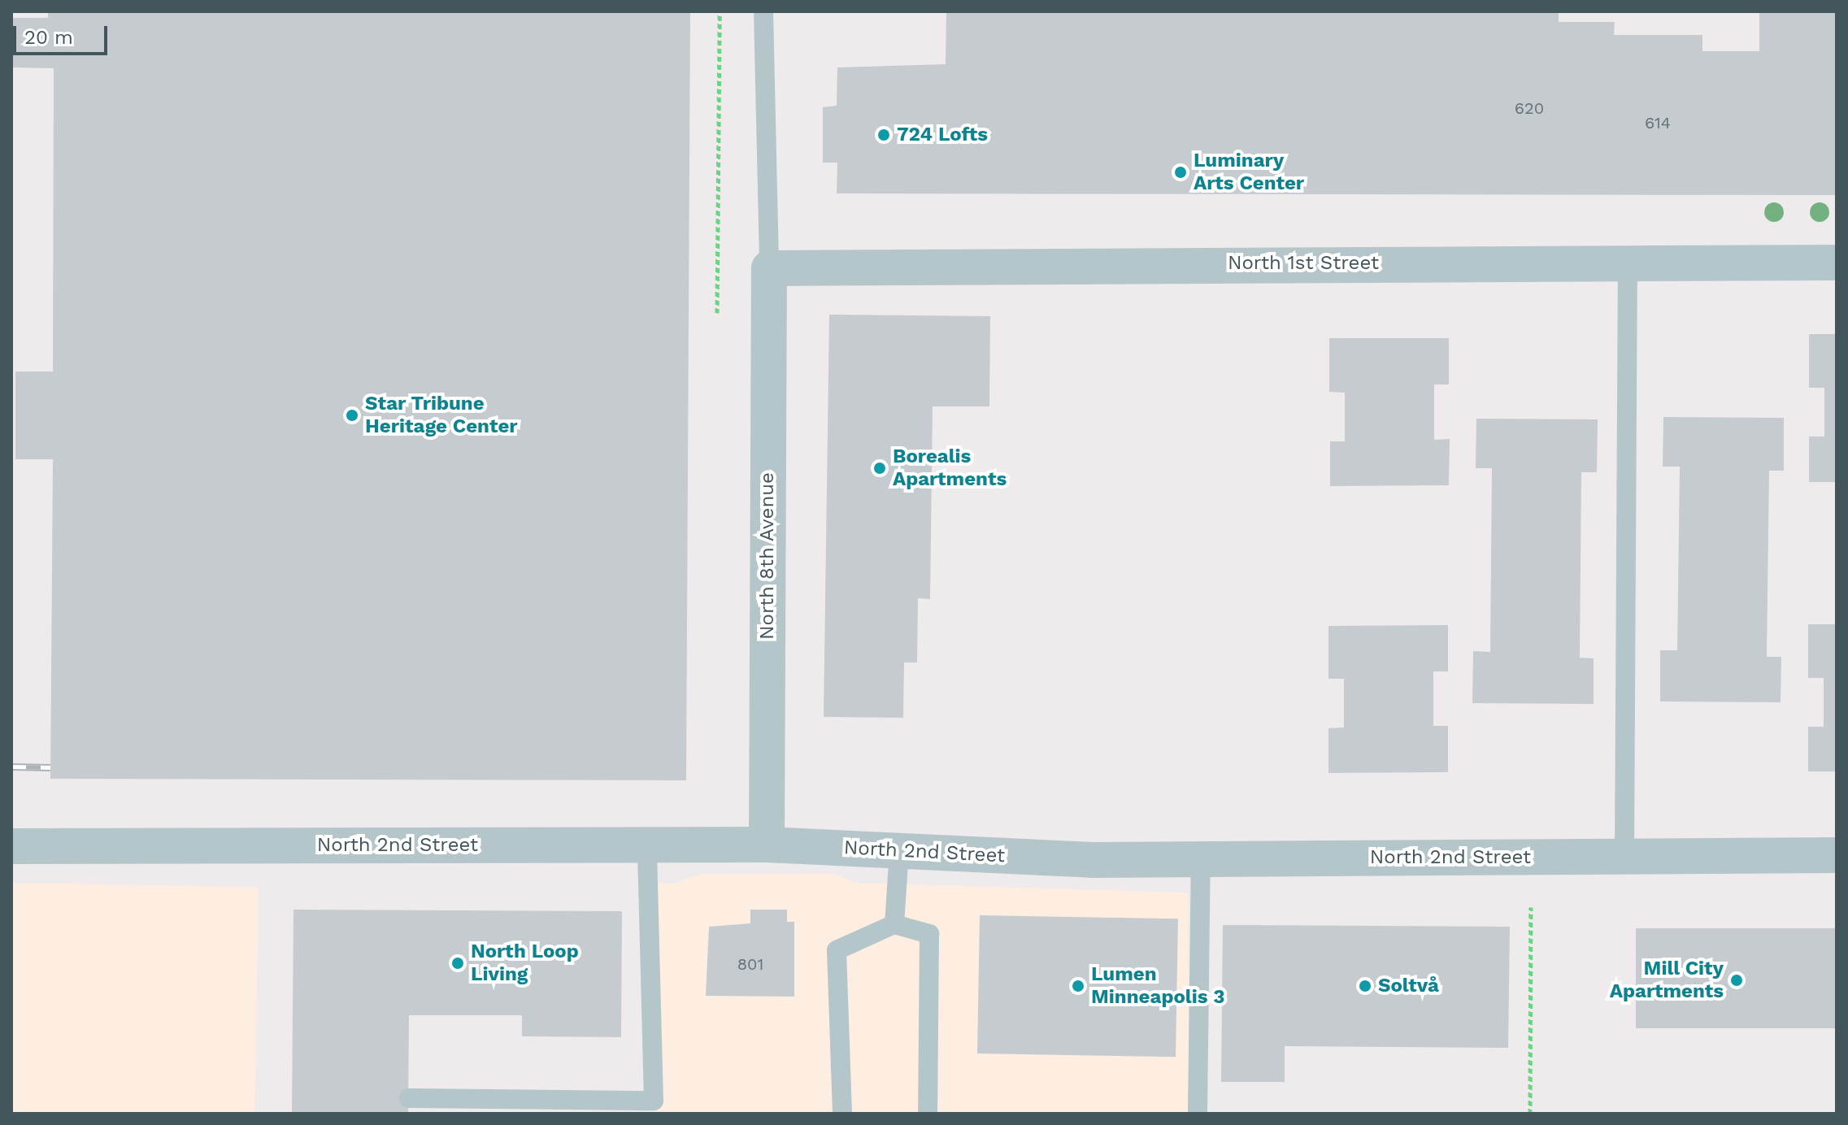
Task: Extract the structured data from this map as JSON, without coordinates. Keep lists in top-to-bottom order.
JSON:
{
  "streets": {
    "street": ["North 1st Street", "North 8th Avenue", "North 2nd Street"]
  },
  "crossings": [
    ["North 1st Street", "North 8th Avenue"],
    ["North 8th Avenue", "North 2nd Street"]
  ],
  "places": [
    "724 Lofts",
    "Luminary Arts Center",
    "Star Tribune Heritage Center",
    "Borealis Apartments",
    "North Loop Living",
    "Mill City Apartments",
    "Lumen Minneapolis 3",
    "Soltvå"
  ],
  "house_numbers": ["620", "614", "801"],
  "scale_bar": "20 m"
}
